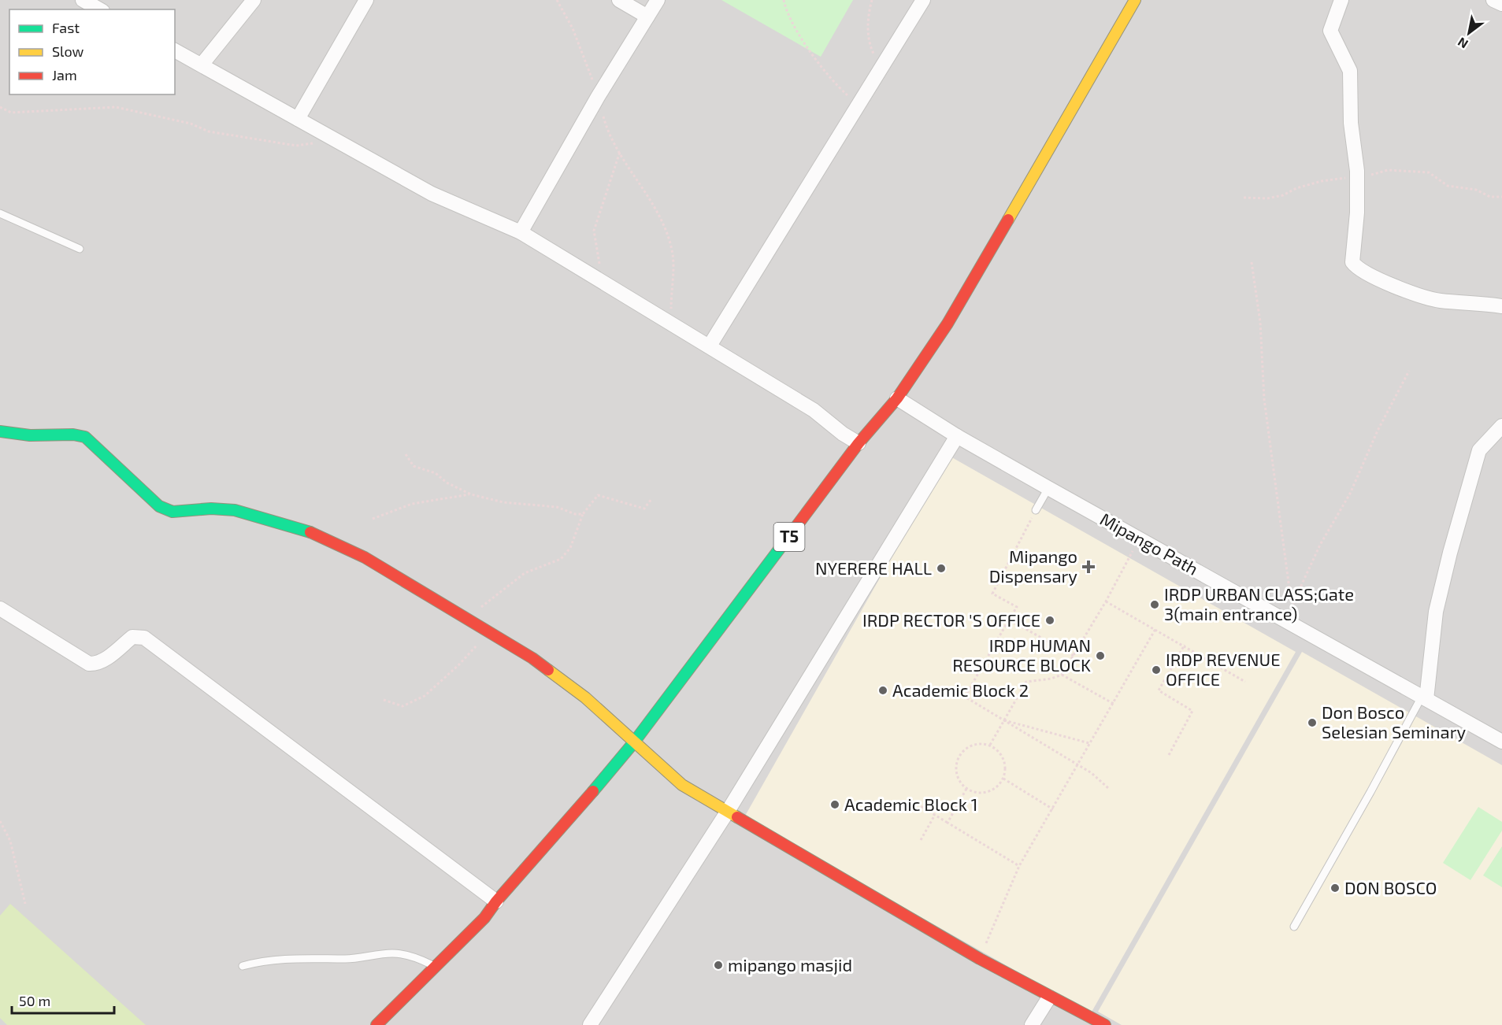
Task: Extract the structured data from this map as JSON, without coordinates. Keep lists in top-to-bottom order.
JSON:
{
  "streets": {
    "main road": ["T5"],
    "street": ["Mipango Path"]
  },
  "crossings": [
    ["T5", "Mipango Path"]
  ],
  "places": {
    "health": ["Mipango Dispensary"],
    "other": [
      "NYERERE HALL",
      "IRDP URBAN CLASS;Gate 3(main entrance)",
      "IRDP RECTOR 'S OFFICE",
      "IRDP HUMAN RESOURCE BLOCK",
      "IRDP REVENUE OFFICE",
      "Academic Block 2",
      "Don Bosco Selesian Seminary",
      "Academic Block 1",
      "DON BOSCO",
      "mipango masjid"
    ]
  },
  "legend": ["Fast", "Slow", "Jam"],
  "scale_bar": "50 m",
  "north": "bottom left"
}
